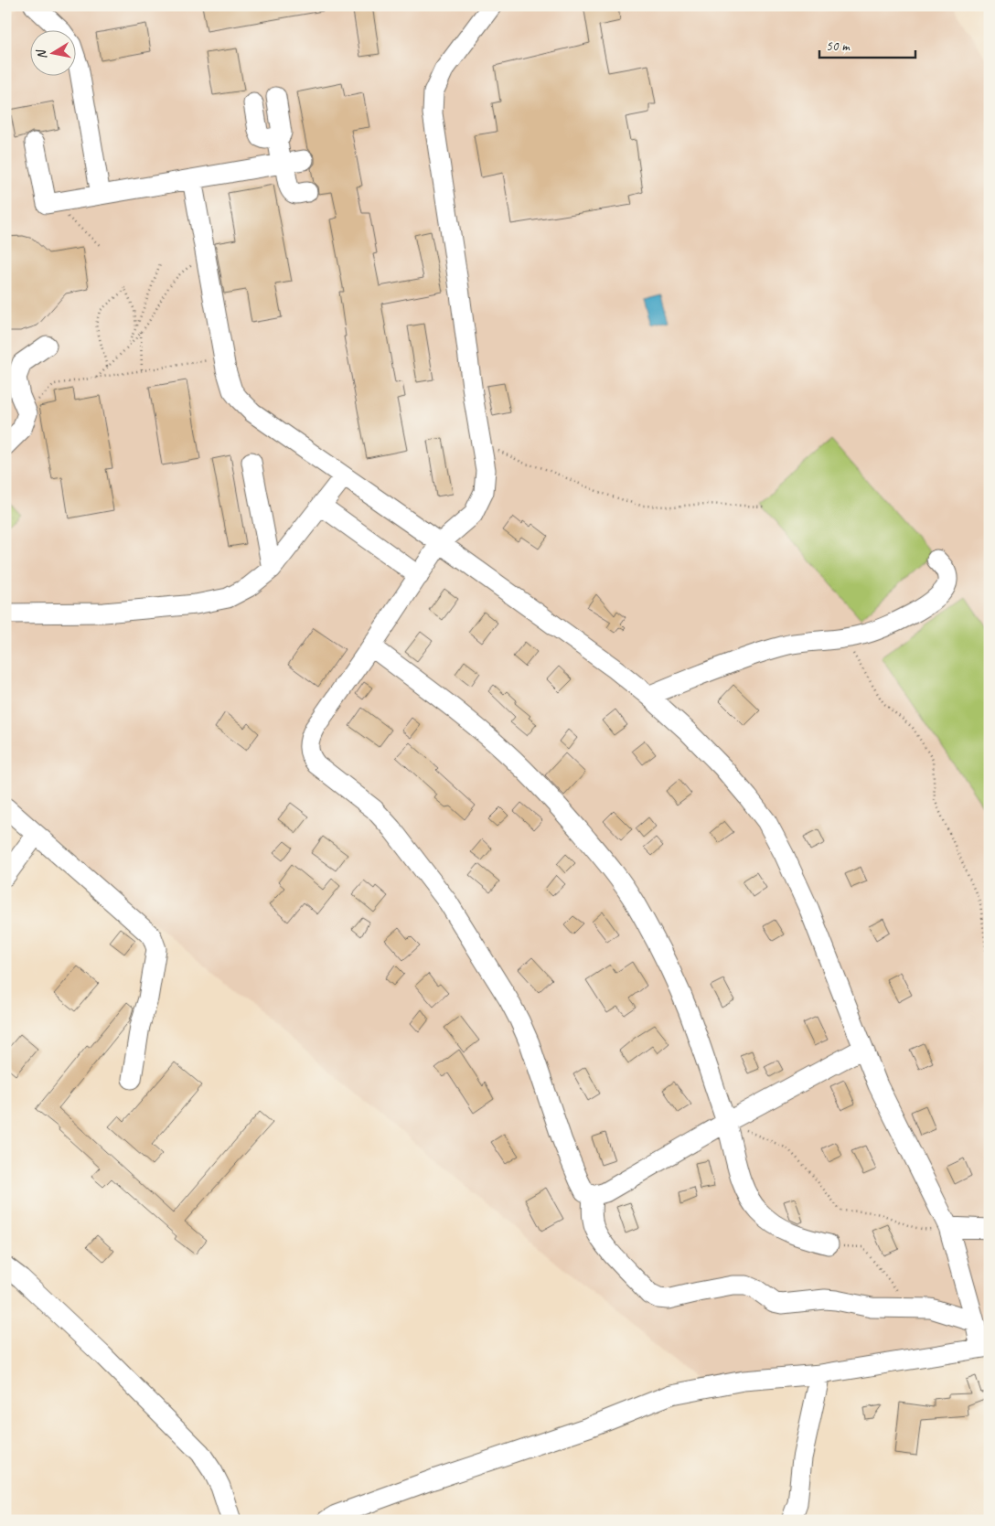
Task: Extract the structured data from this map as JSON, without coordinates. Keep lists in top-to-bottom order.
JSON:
{
  "scale_bar": "50 m",
  "north": "left"
}
